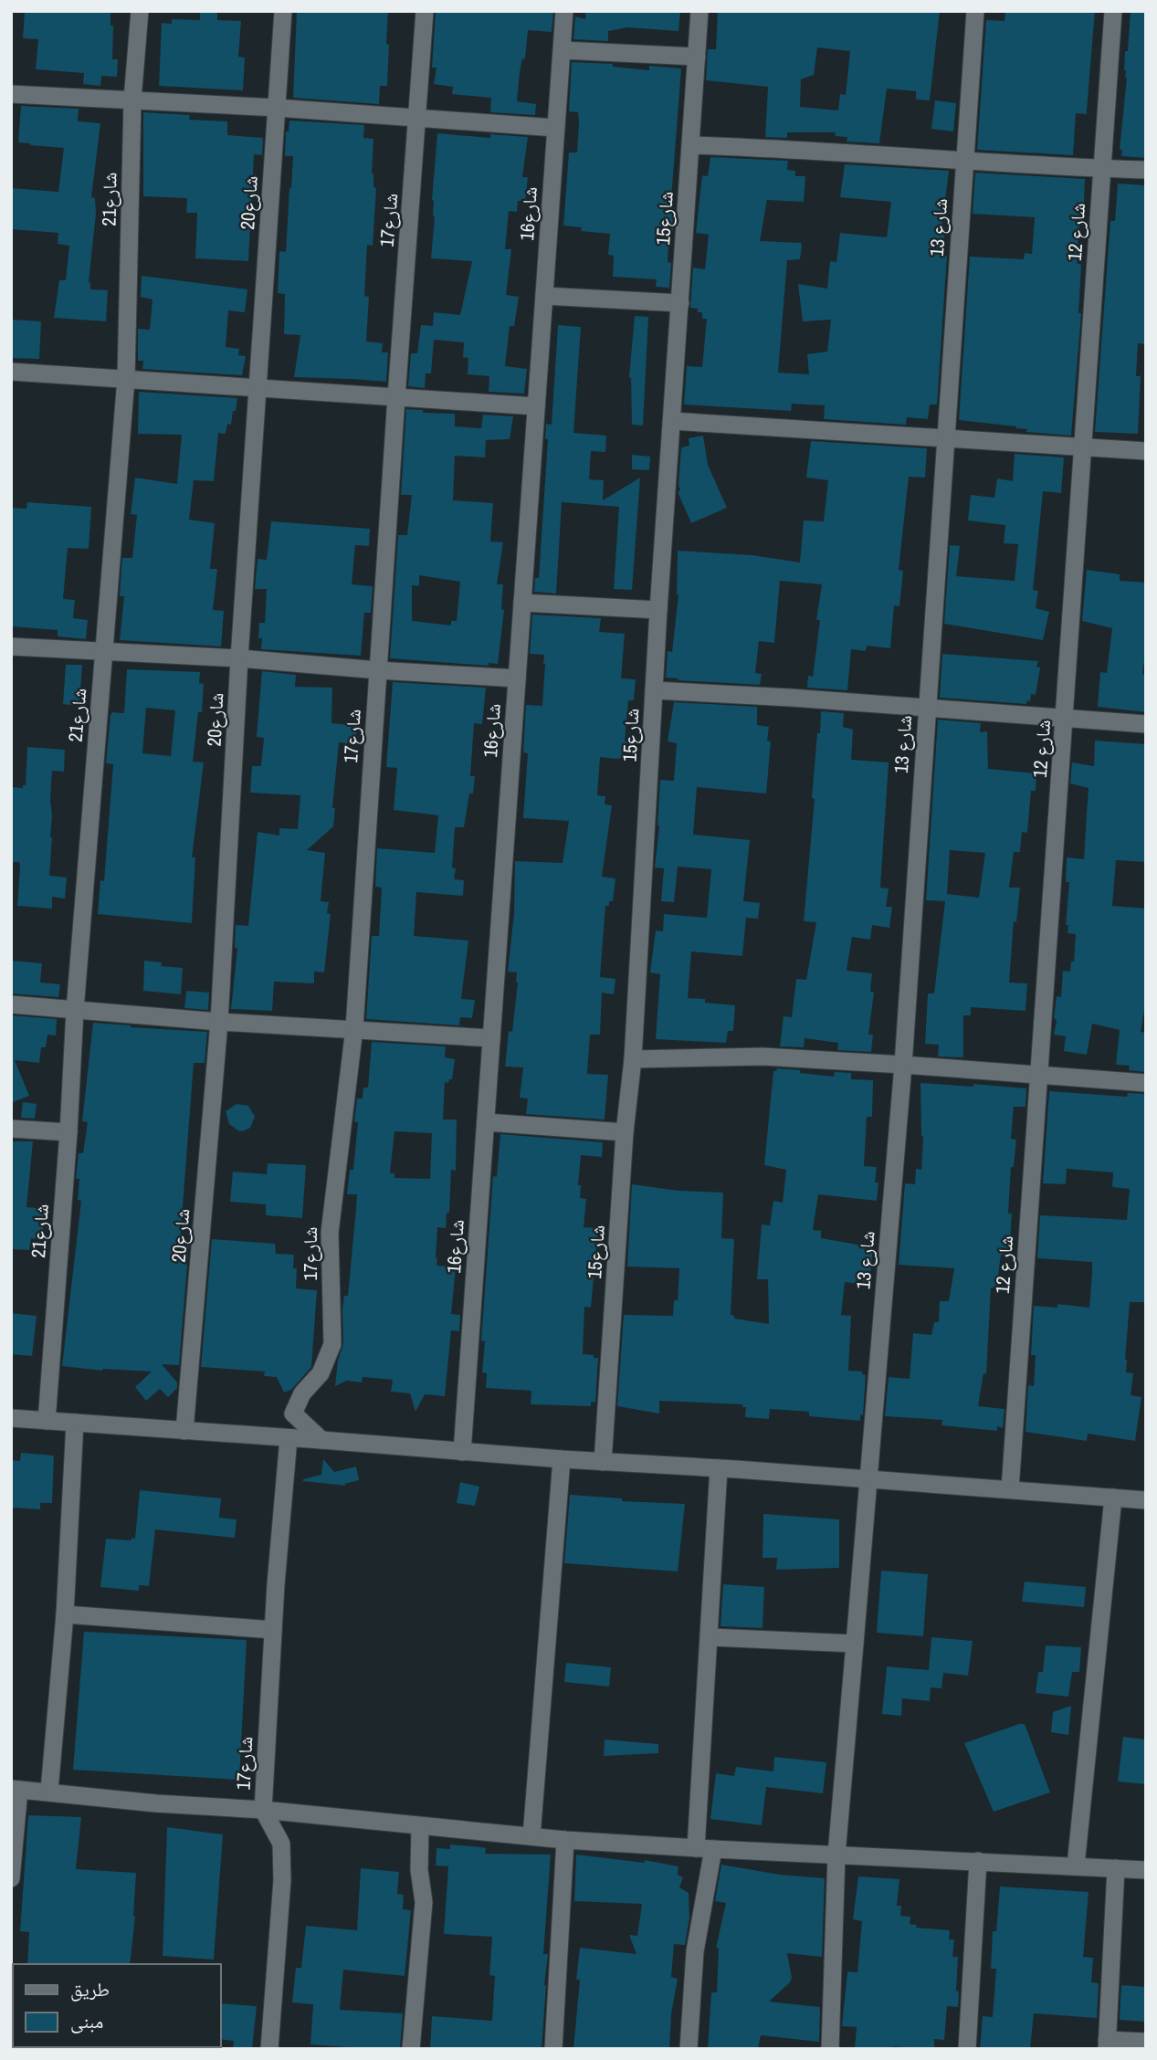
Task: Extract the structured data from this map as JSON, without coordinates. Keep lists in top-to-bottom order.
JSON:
{
  "streets": {
    "street": [
      "شارع21",
      "شارع20",
      "شارع16",
      "شارع15",
      "شارع17",
      "شارع 13",
      "شارع 12"
    ]
  },
  "legend": ["طريق", "مبنى"]
}
